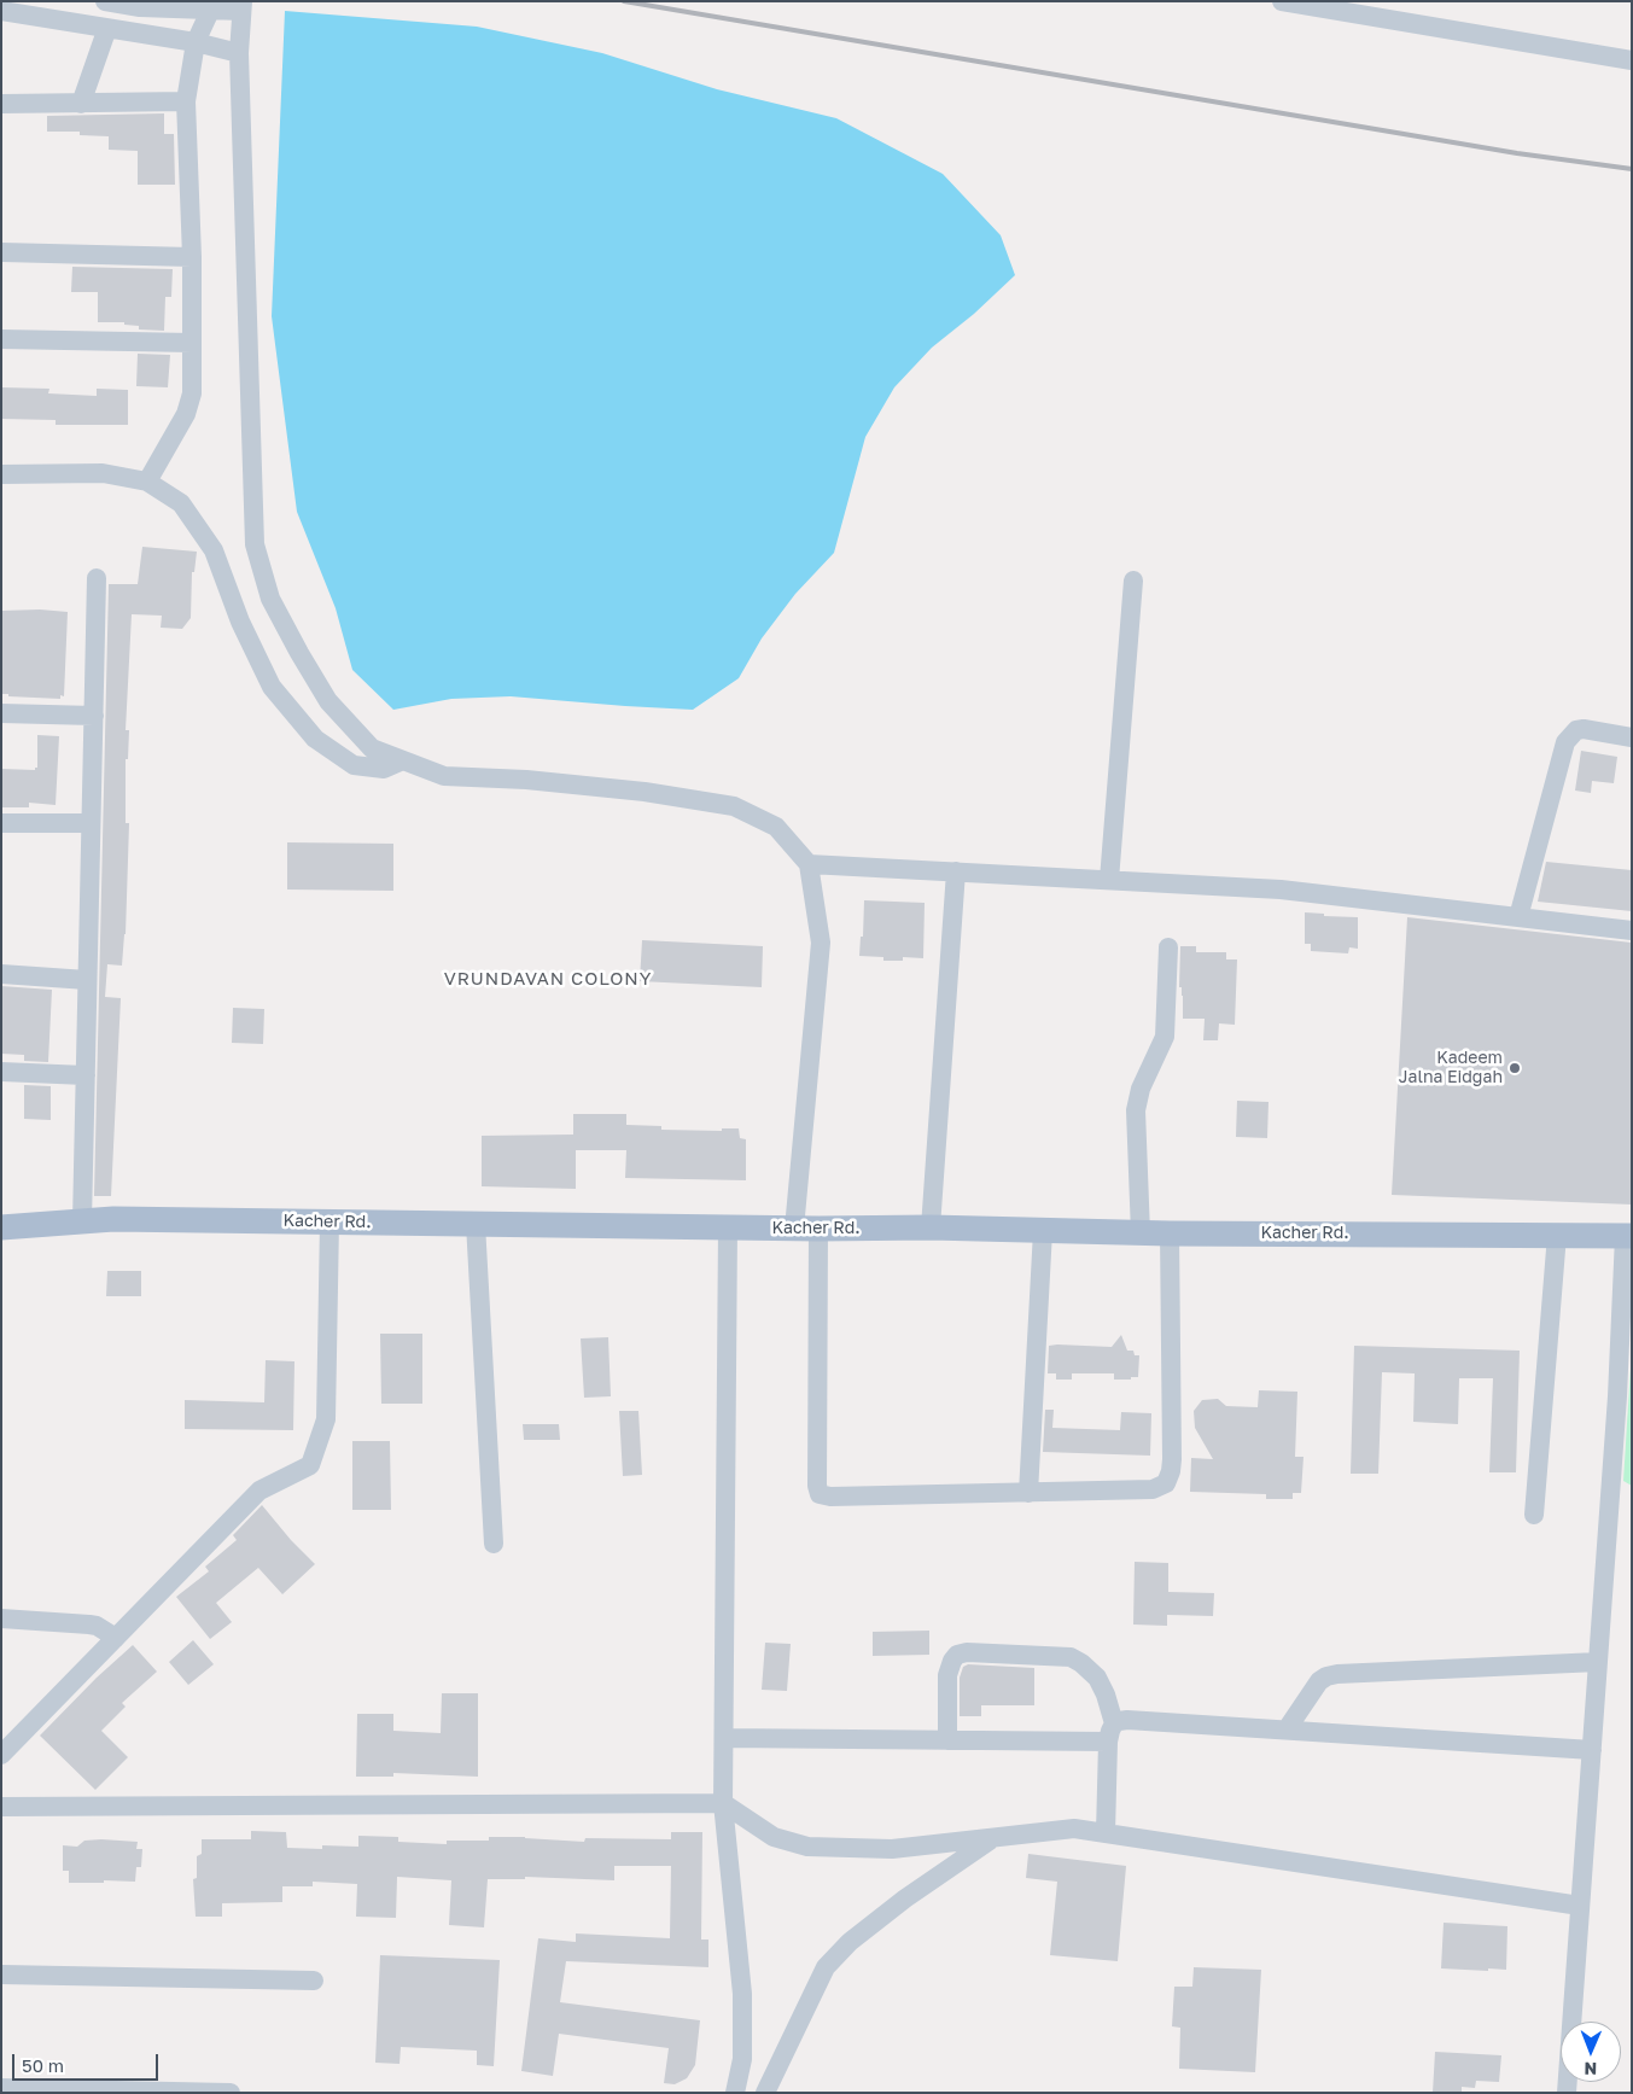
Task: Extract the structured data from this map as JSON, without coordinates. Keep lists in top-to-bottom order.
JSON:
{
  "streets": {
    "main road": ["Kacher Rd."]
  },
  "districts": ["VRUNDAVAN COLONY"],
  "places": ["Kadeem Jalna Eidgah"],
  "scale_bar": "50 m",
  "north": "bottom"
}
